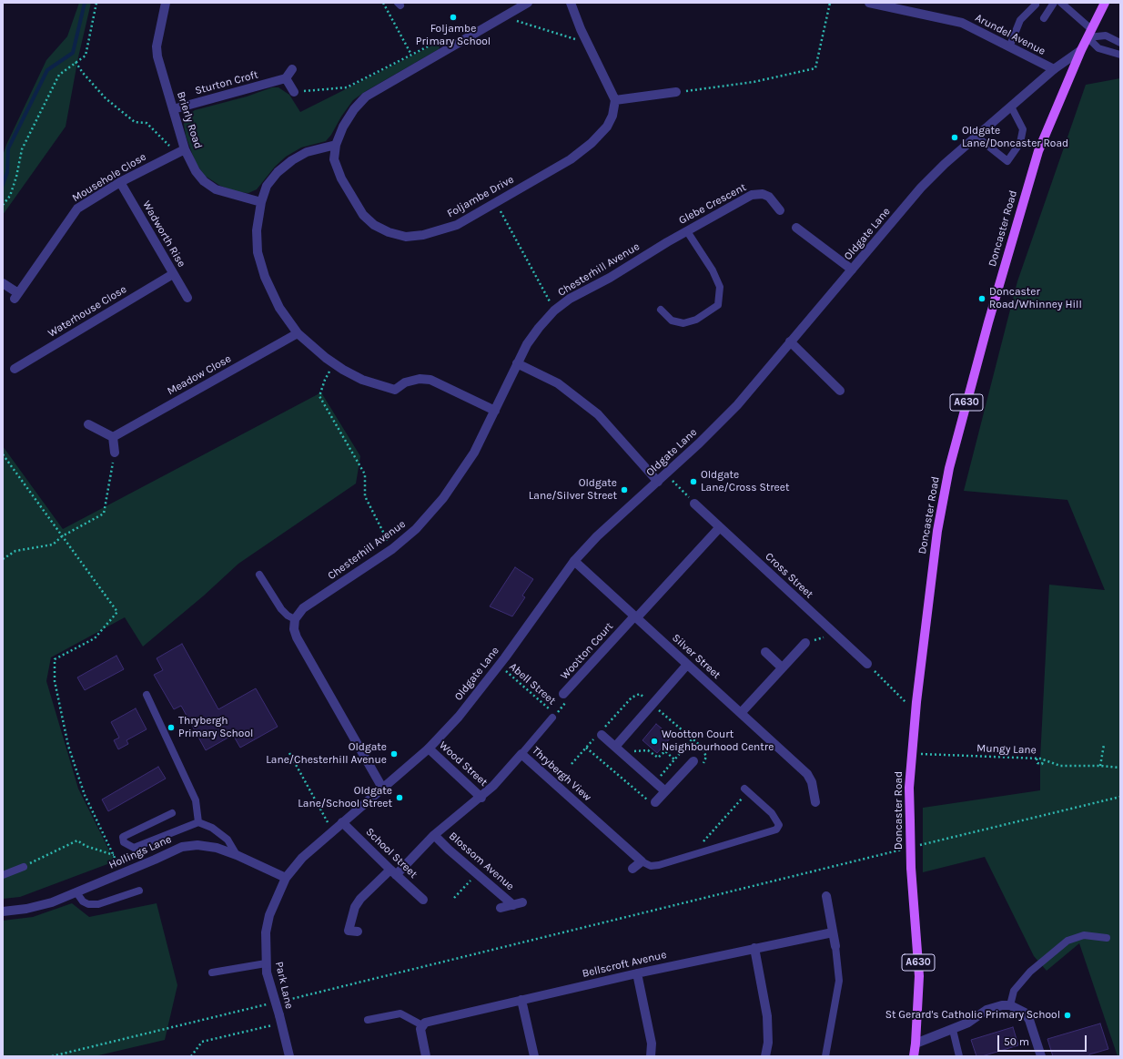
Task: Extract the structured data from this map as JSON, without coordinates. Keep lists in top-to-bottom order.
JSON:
{
  "streets": {
    "main road": ["Doncaster Road", "A630"],
    "street": [
      "Arundel Avenue",
      "Sturton Croft",
      "Brierly Road",
      "Mousehole Close",
      "Foljambe Drive",
      "Glebe Crescent",
      "Wadworth Rise",
      "Oldgate Lane",
      "Chesterhill Avenue",
      "Waterhouse Close",
      "Meadow Close",
      "Cross Street",
      "Wootton Court",
      "Silver Street",
      "Wood Street",
      "Thrybergh View",
      "Hollings Lane",
      "School Street",
      "Blossom Avenue",
      "Bellscroft Avenue",
      "Park Lane"
    ],
    "path": ["Abell Street", "Mungy Lane"]
  },
  "crossings": [
    ["Arundel Avenue", "Oldgate Lane"],
    ["Sturton Croft", "Brierly Road"],
    ["Brierly Road", "Mousehole Close"],
    ["Mousehole Close", "Wadworth Rise"],
    ["Glebe Crescent", "Chesterhill Avenue"],
    ["Doncaster Road", "Oldgate Lane"],
    ["Doncaster Road", "Mungy Lane"],
    ["Wadworth Rise", "Waterhouse Close"],
    ["Oldgate Lane", "Silver Street"],
    ["Oldgate Lane", "Abell Street"],
    ["Oldgate Lane", "Wood Street"],
    ["Oldgate Lane", "Hollings Lane"],
    ["Oldgate Lane", "School Street"],
    ["Oldgate Lane", "Park Lane"],
    ["Wootton Court", "Silver Street"],
    ["Wootton Court", "Abell Street"],
    ["Wood Street", "Thrybergh View"],
    ["Thrybergh View", "School Street"],
    ["Thrybergh View", "Blossom Avenue"],
    ["Hollings Lane", "Park Lane"]
  ],
  "places": [
    "Foljambe Primary School",
    "Oldgate Lane/Doncaster Road",
    "Doncaster Road/Whinney Hill",
    "Oldgate Lane/Cross Street",
    "Oldgate Lane/Silver Street",
    "Thrybergh Primary School",
    "Wootton Court Neighbourhood Centre",
    "Oldgate Lane/Chesterhill Avenue",
    "Oldgate Lane/School Street",
    "St Gerard's Catholic Primary School"
  ],
  "scale_bar": "50 m"
}
